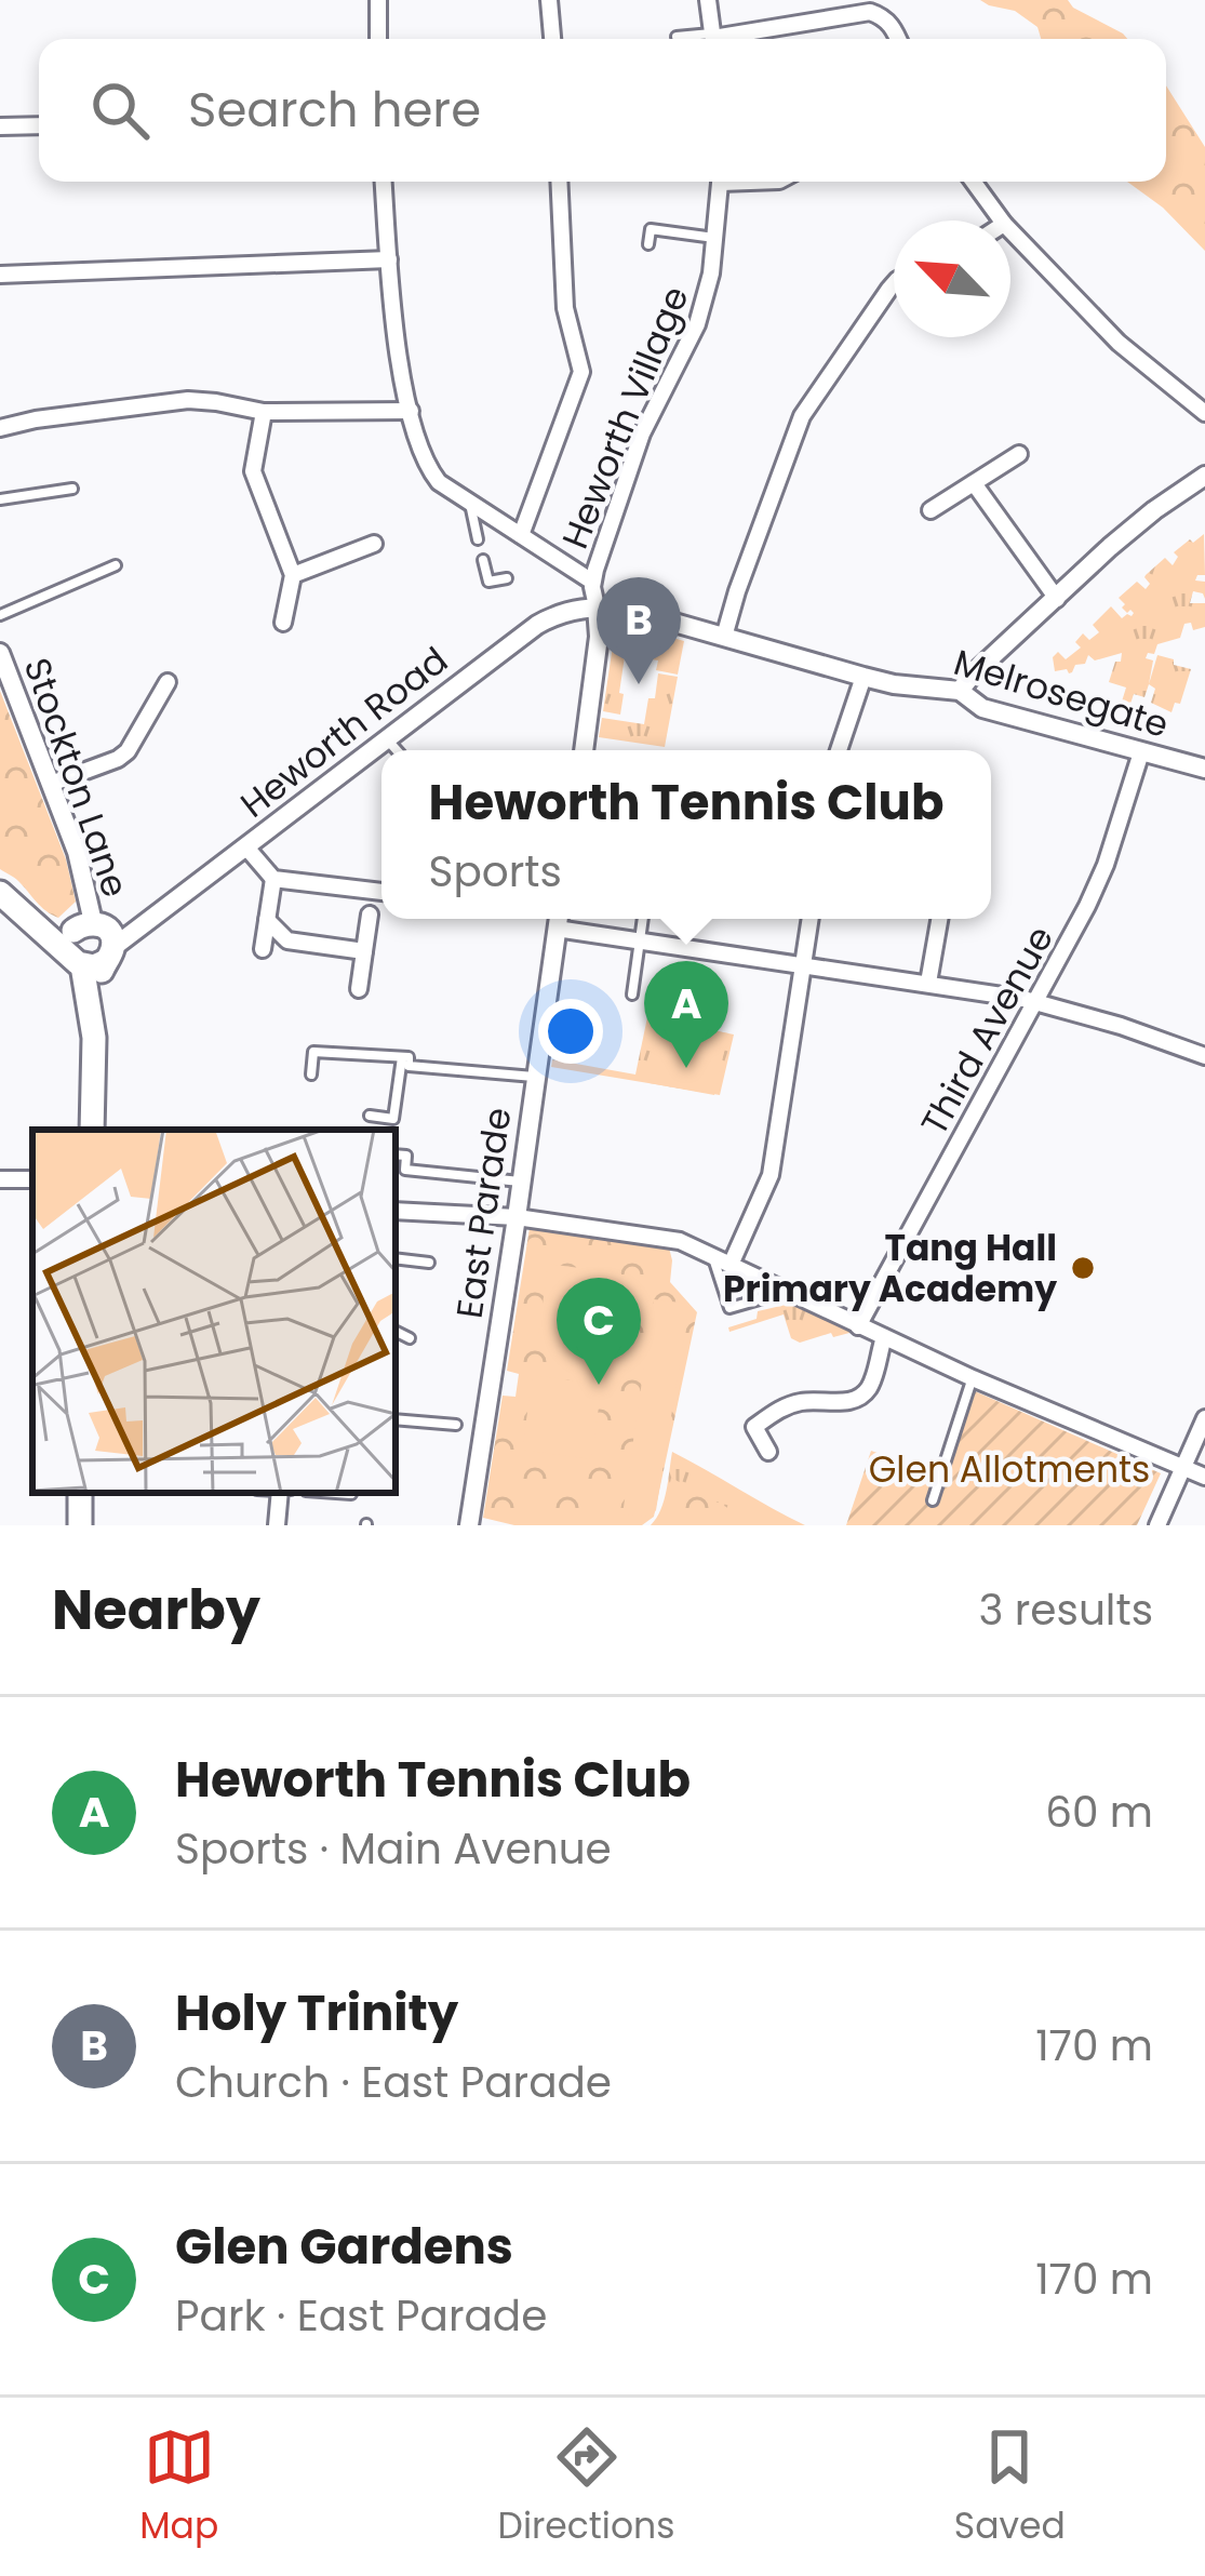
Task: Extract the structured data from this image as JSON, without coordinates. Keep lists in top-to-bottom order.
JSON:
{
  "streets": {
    "street": [
      "Heworth Village",
      "Melrosegate",
      "Heworth Road",
      "Stockton Lane",
      "Third Avenue",
      "East Parade"
    ]
  },
  "crossings": [
    ["Heworth Village", "Melrosegate"],
    ["Heworth Village", "Heworth Road"],
    ["Melrosegate", "Heworth Road"],
    ["Melrosegate", "Third Avenue"],
    ["Heworth Road", "Stockton Lane"]
  ],
  "parks": ["Glen Allotments"],
  "places": ["Tang Hall Primary Academy"],
  "north": "top left",
  "page": {
    "search": "Search here",
    "pins": ["B", "A", "C"],
    "popup": ["Heworth Tennis Club", "Sports"],
    "heading": ["Nearby", "3 results"],
    "list": [
      {
        "mark": "A",
        "name": "Heworth Tennis Club",
        "note": "Sports · Main Avenue",
        "value": "60 m"
      },
      {
        "mark": "B",
        "name": "Holy Trinity",
        "note": "Church · East Parade",
        "value": "170 m"
      },
      {
        "mark": "C",
        "name": "Glen Gardens",
        "note": "Park · East Parade",
        "value": "170 m"
      }
    ],
    "nav": ["Map", "Directions", "Saved"]
  }
}
